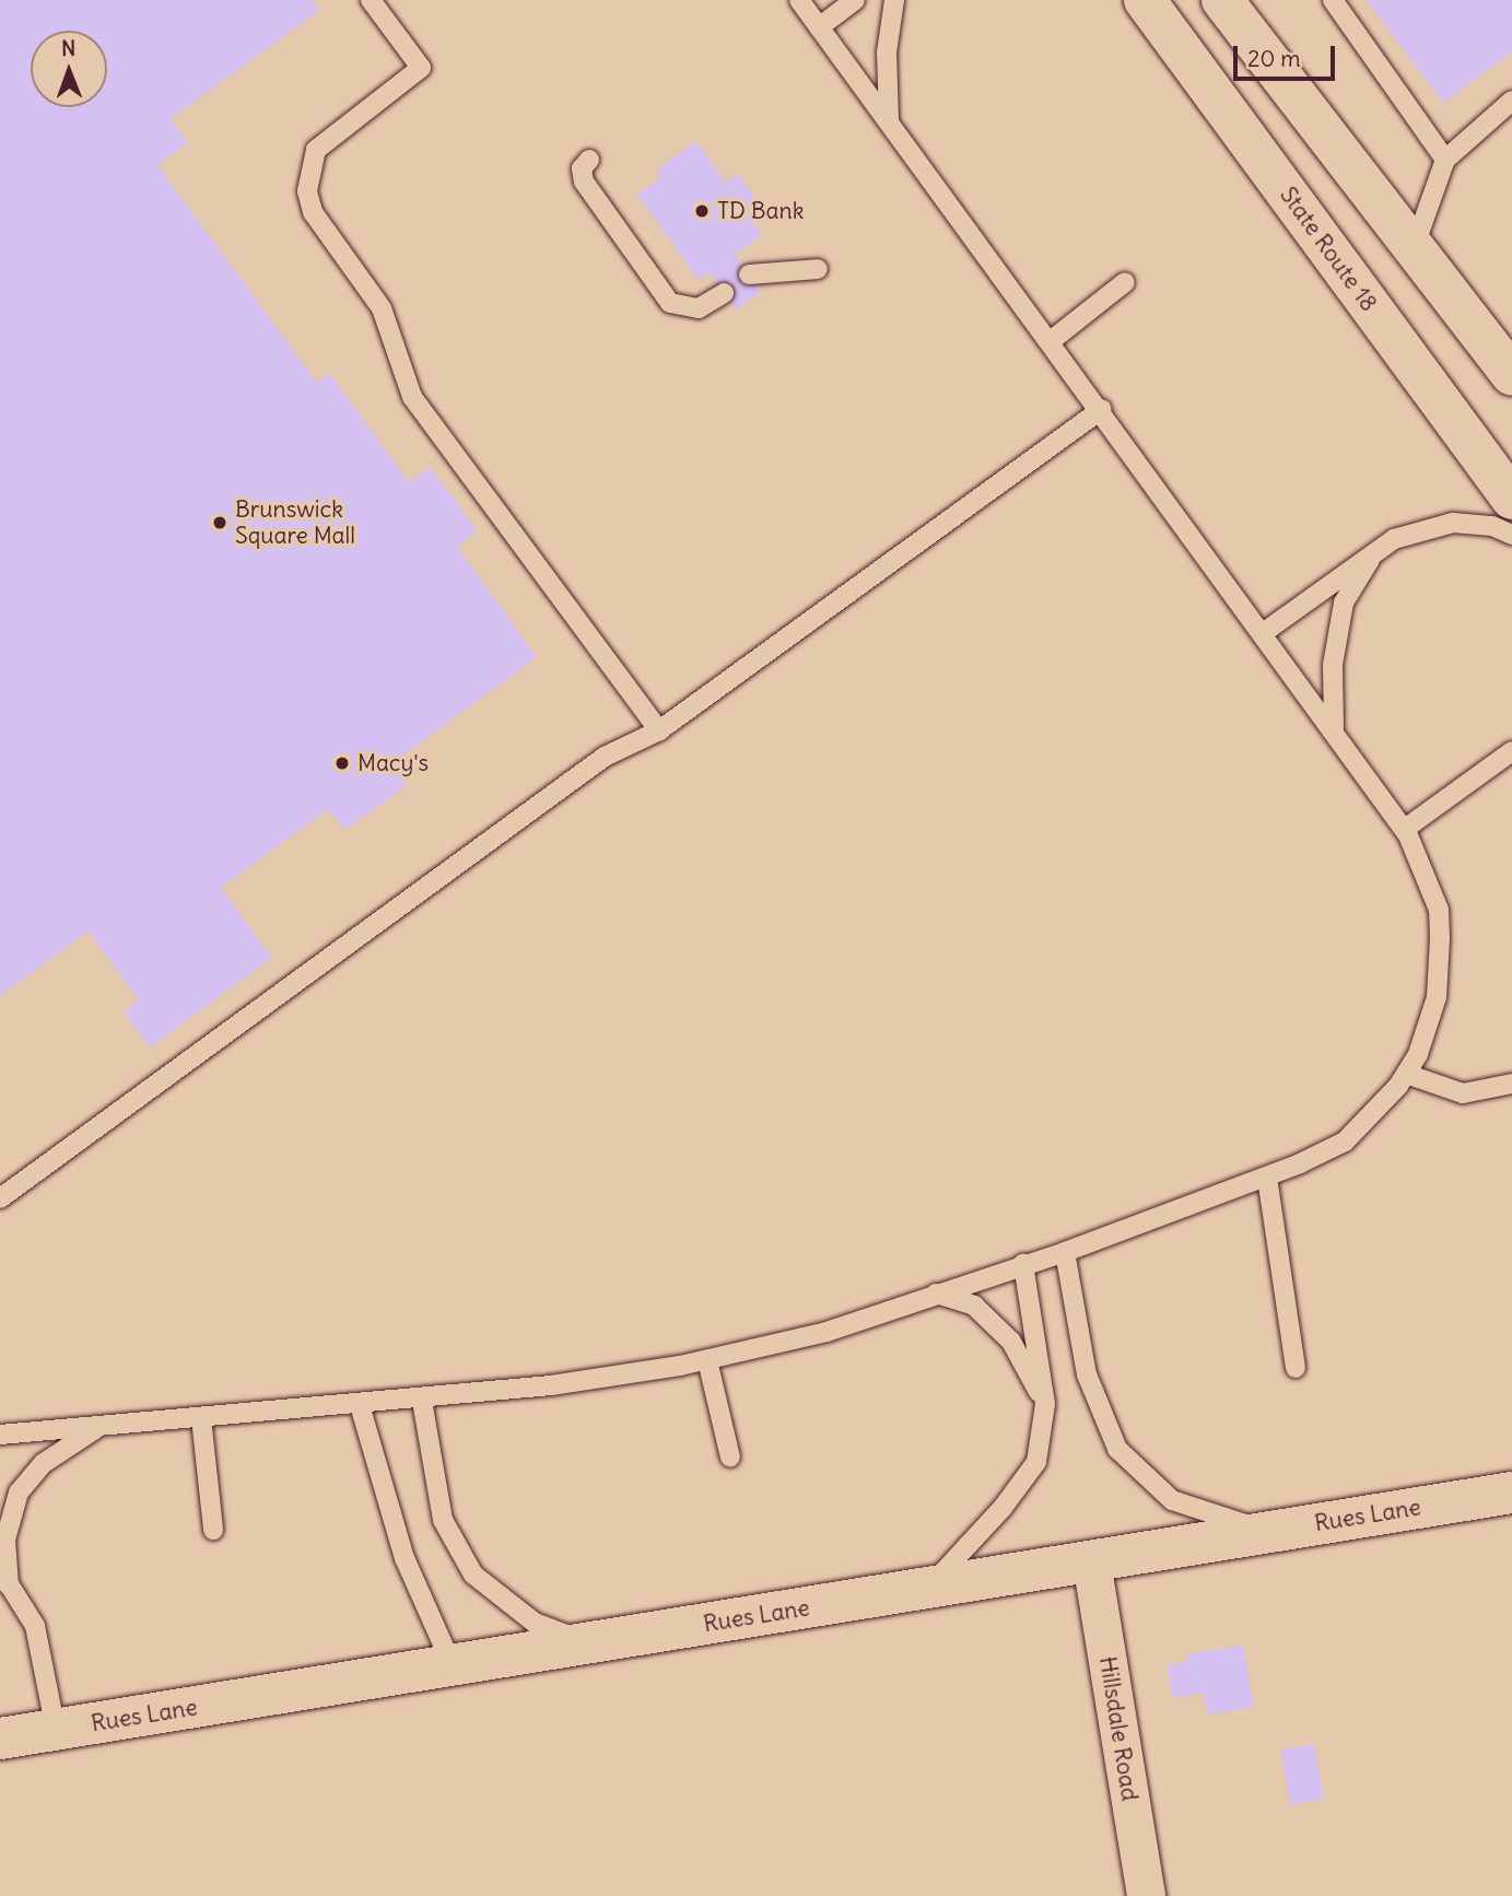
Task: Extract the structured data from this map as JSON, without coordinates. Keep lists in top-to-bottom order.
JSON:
{
  "streets": {
    "main road": ["State Route 18", "Rues Lane"],
    "street": ["Hillsdale Road"]
  },
  "crossings": [
    ["Rues Lane", "Hillsdale Road"]
  ],
  "places": ["TD Bank", "Brunswick Square Mall", "Macy's"],
  "scale_bar": "20 m",
  "north": "top"
}
